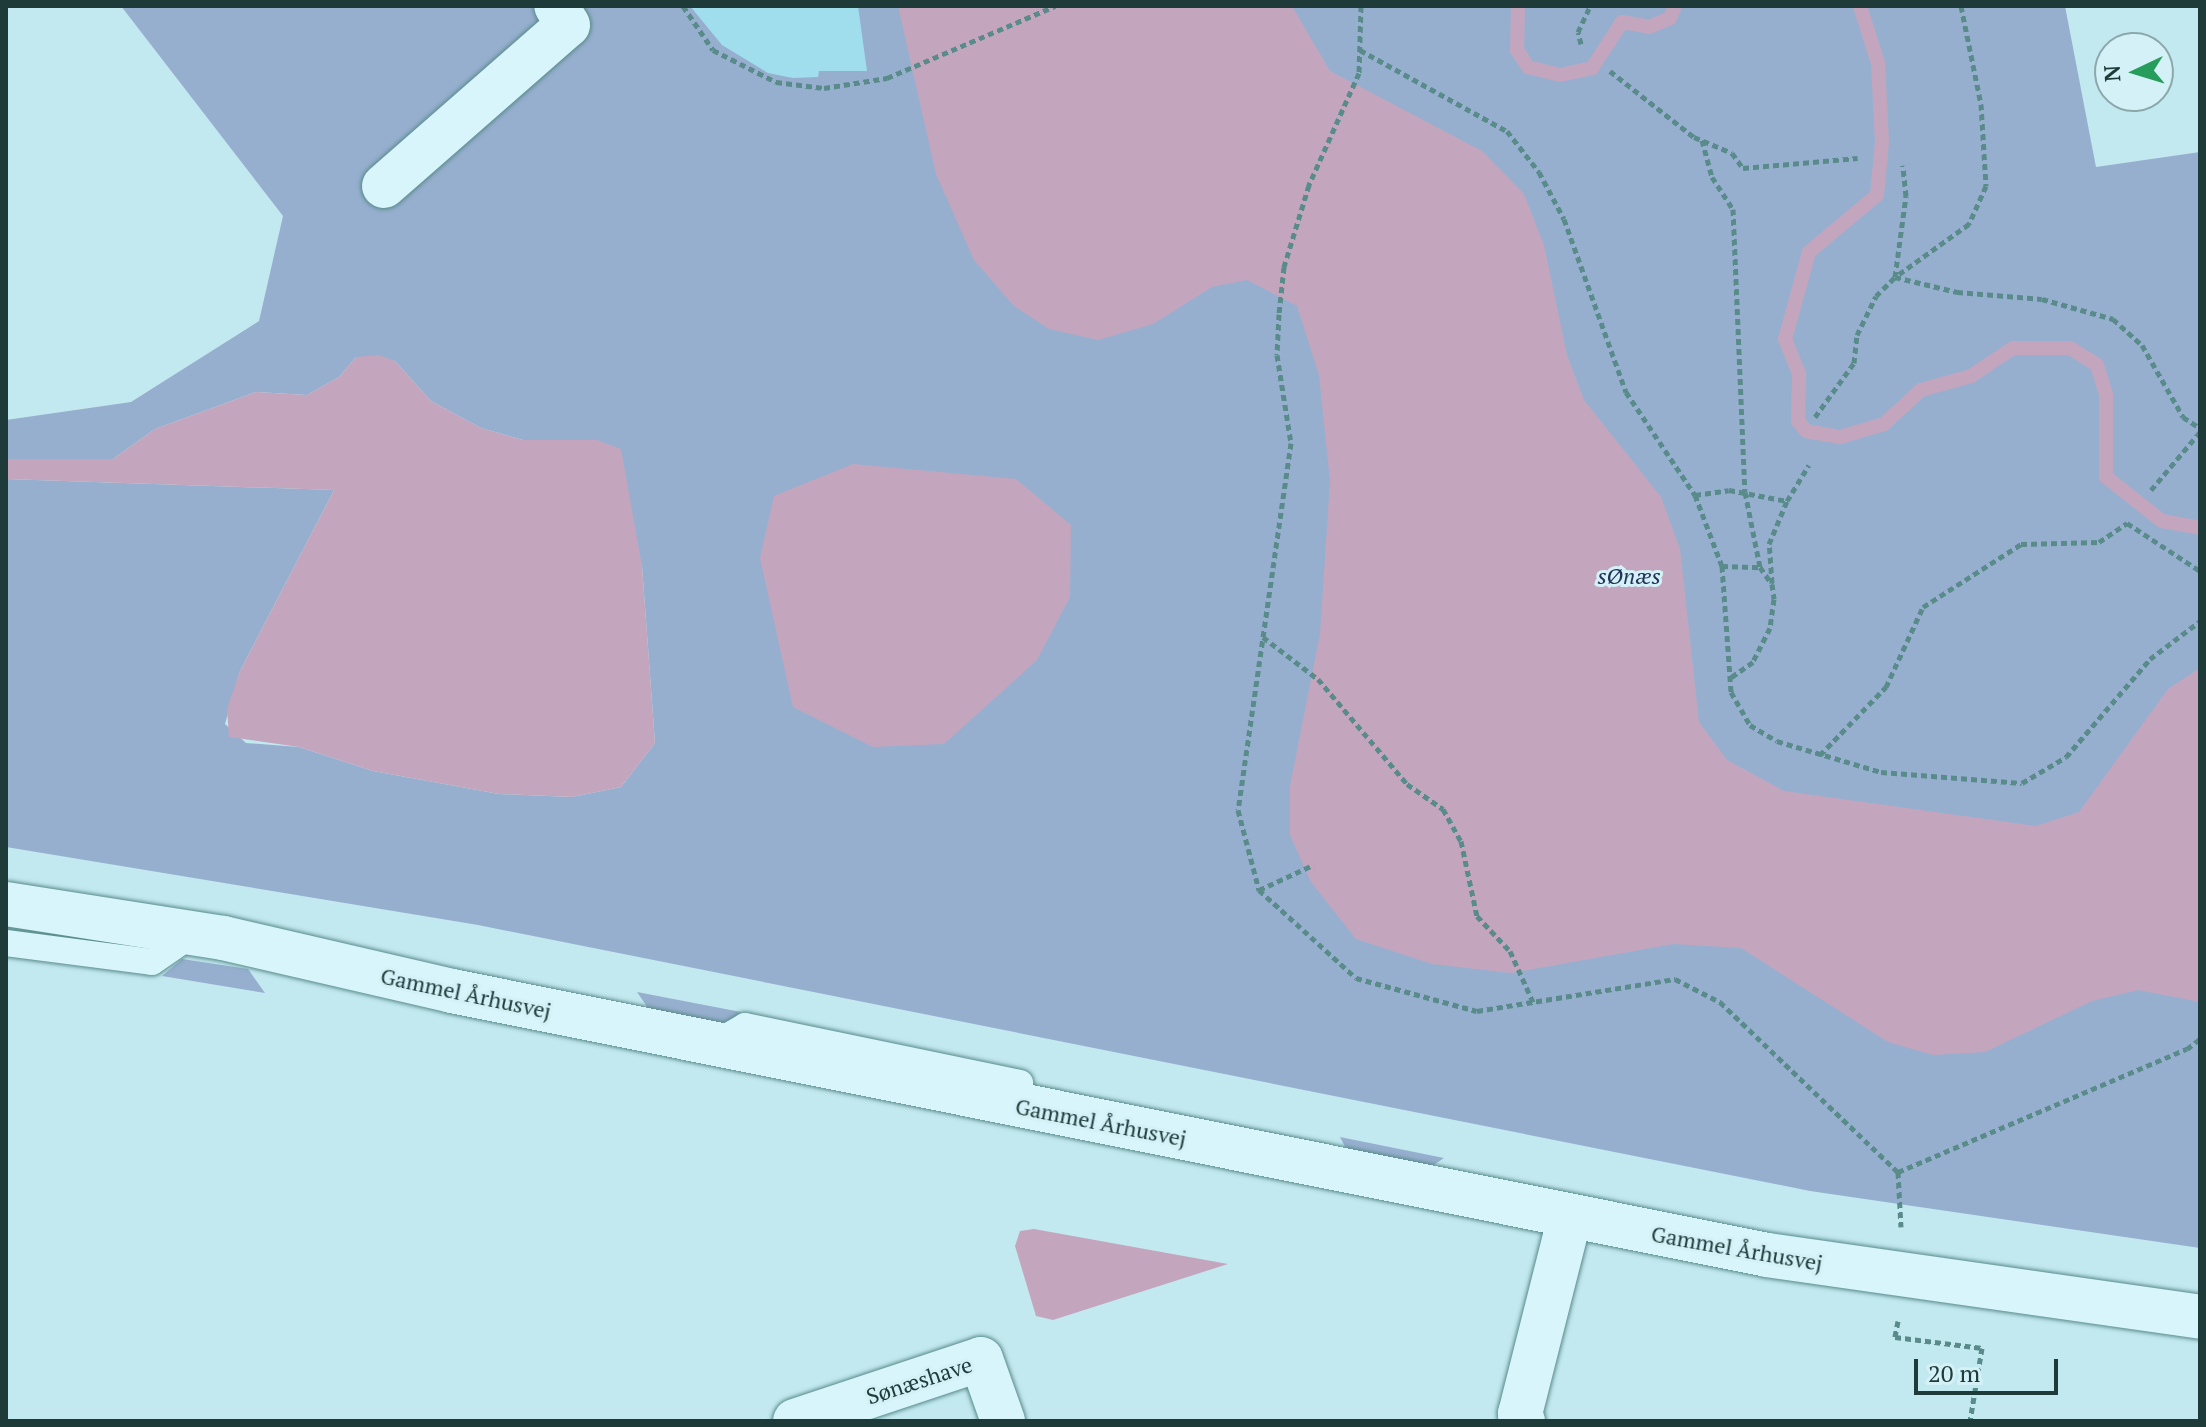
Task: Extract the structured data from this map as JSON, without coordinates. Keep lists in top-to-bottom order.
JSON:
{
  "streets": {
    "street": ["Gammel Århusvej", "Sønæshave"]
  },
  "parks": ["sØnæs"],
  "scale_bar": "20 m",
  "north": "left"
}
